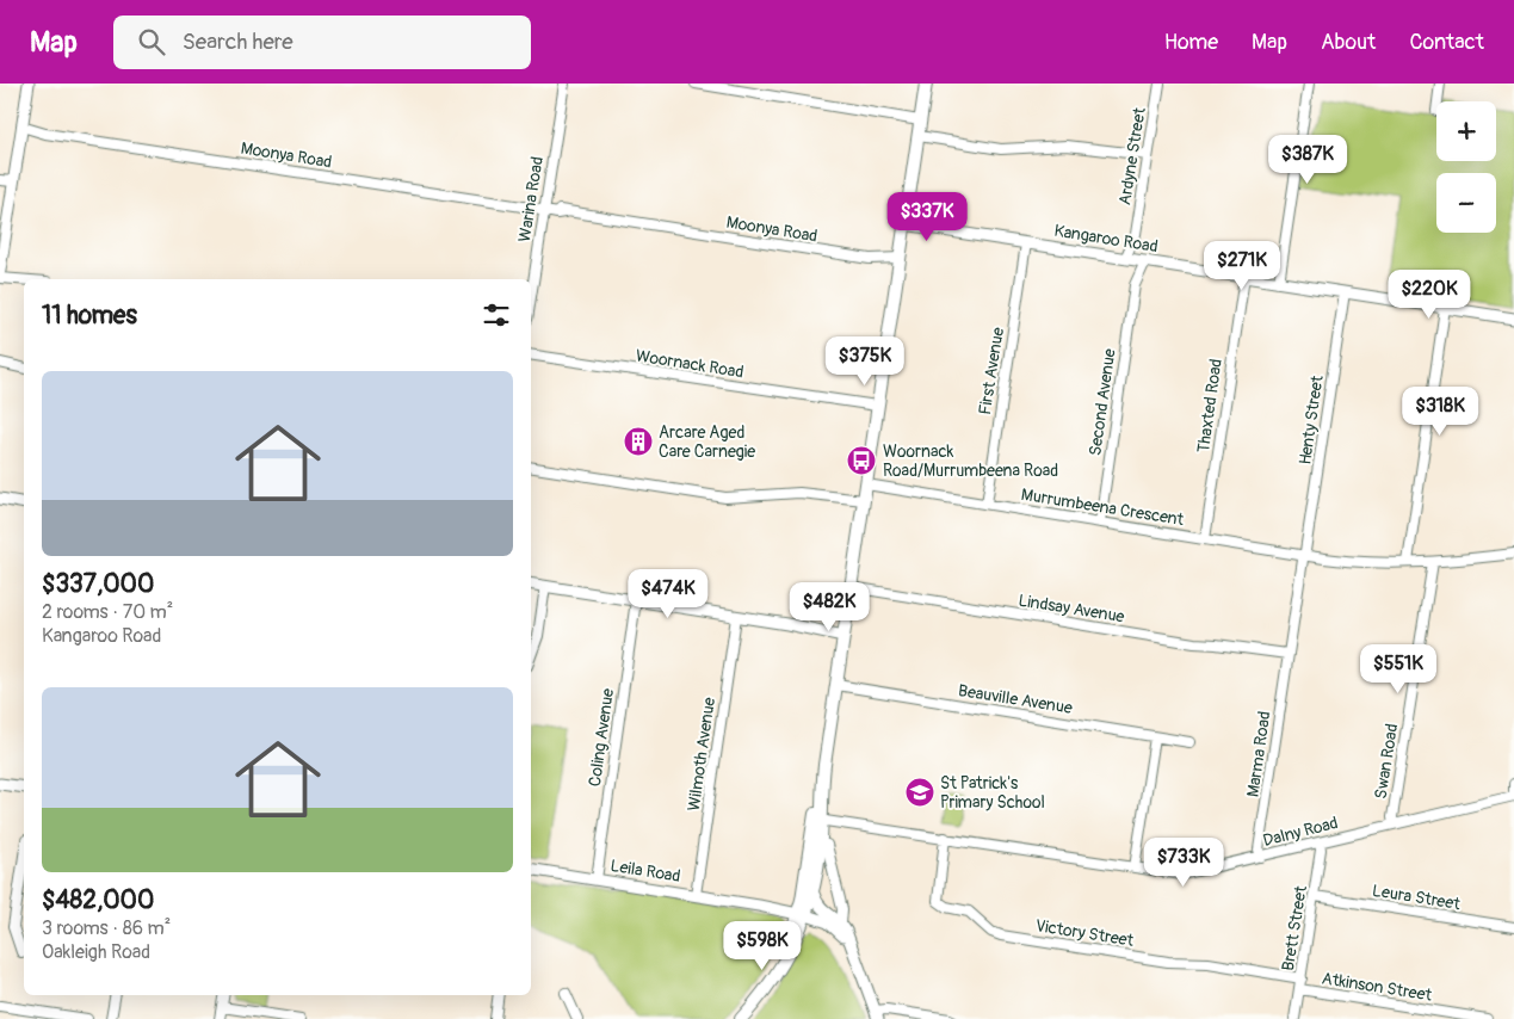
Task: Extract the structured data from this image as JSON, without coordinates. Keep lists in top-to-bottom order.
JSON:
{
  "streets": {
    "street": [
      "Moonya Road",
      "Ardyne Street",
      "Warina Road",
      "Kangaroo Road",
      "Woornack Road",
      "First Avenue",
      "Second Avenue",
      "Thaxted Road",
      "Henty Street",
      "Murrumbeena Crescent",
      "Lindsay Avenue",
      "Beauville Avenue",
      "Coling Avenue",
      "Wilmoth Avenue",
      "Marma Road",
      "Swan Road",
      "Dalny Road",
      "Leila Road",
      "Leura Street",
      "Brett Street",
      "Victory Street",
      "Atkinson Street"
    ]
  },
  "crossings": [
    ["Moonya Road", "Warina Road"],
    ["Ardyne Street", "Kangaroo Road"],
    ["Ardyne Street", "Second Avenue"],
    ["Kangaroo Road", "First Avenue"],
    ["Kangaroo Road", "Second Avenue"],
    ["Kangaroo Road", "Thaxted Road"],
    ["Kangaroo Road", "Henty Street"],
    ["First Avenue", "Murrumbeena Crescent"],
    ["Second Avenue", "Murrumbeena Crescent"],
    ["Thaxted Road", "Murrumbeena Crescent"],
    ["Henty Street", "Murrumbeena Crescent"],
    ["Henty Street", "Lindsay Avenue"],
    ["Henty Street", "Marma Road"],
    ["Murrumbeena Crescent", "Swan Road"],
    ["Lindsay Avenue", "Marma Road"],
    ["Coling Avenue", "Leila Road"],
    ["Wilmoth Avenue", "Leila Road"],
    ["Marma Road", "Dalny Road"],
    ["Swan Road", "Dalny Road"],
    ["Dalny Road", "Brett Street"],
    ["Dalny Road", "Victory Street"],
    ["Leura Street", "Brett Street"],
    ["Brett Street", "Victory Street"],
    ["Brett Street", "Atkinson Street"]
  ],
  "places": {
    "building": ["Arcare Aged Care Carnegie"],
    "bus stop": ["Woornack Road/Murrumbeena Road"],
    "school or university": ["St Patrick's Primary School"]
  },
  "page": {
    "header": "Map",
    "search": "Search here",
    "nav": [
      "Home",
      "Map",
      "About",
      "Contact"
    ],
    "map_buttons": ["+", "−"],
    "price": [
      "$387K",
      "$337K",
      "$271K",
      "$220K",
      "$375K",
      "$318K",
      "$474K",
      "$482K",
      "$551K",
      "$733K",
      "$598K"
    ],
    "heading": "11 homes",
    "list": [
      {
        "name": "$337,000",
        "note": "2 rooms · 70 m² · Kangaroo Road"
      },
      {
        "name": "$482,000",
        "note": "3 rooms · 86 m² · Oakleigh Road"
      }
    ]
  }
}
